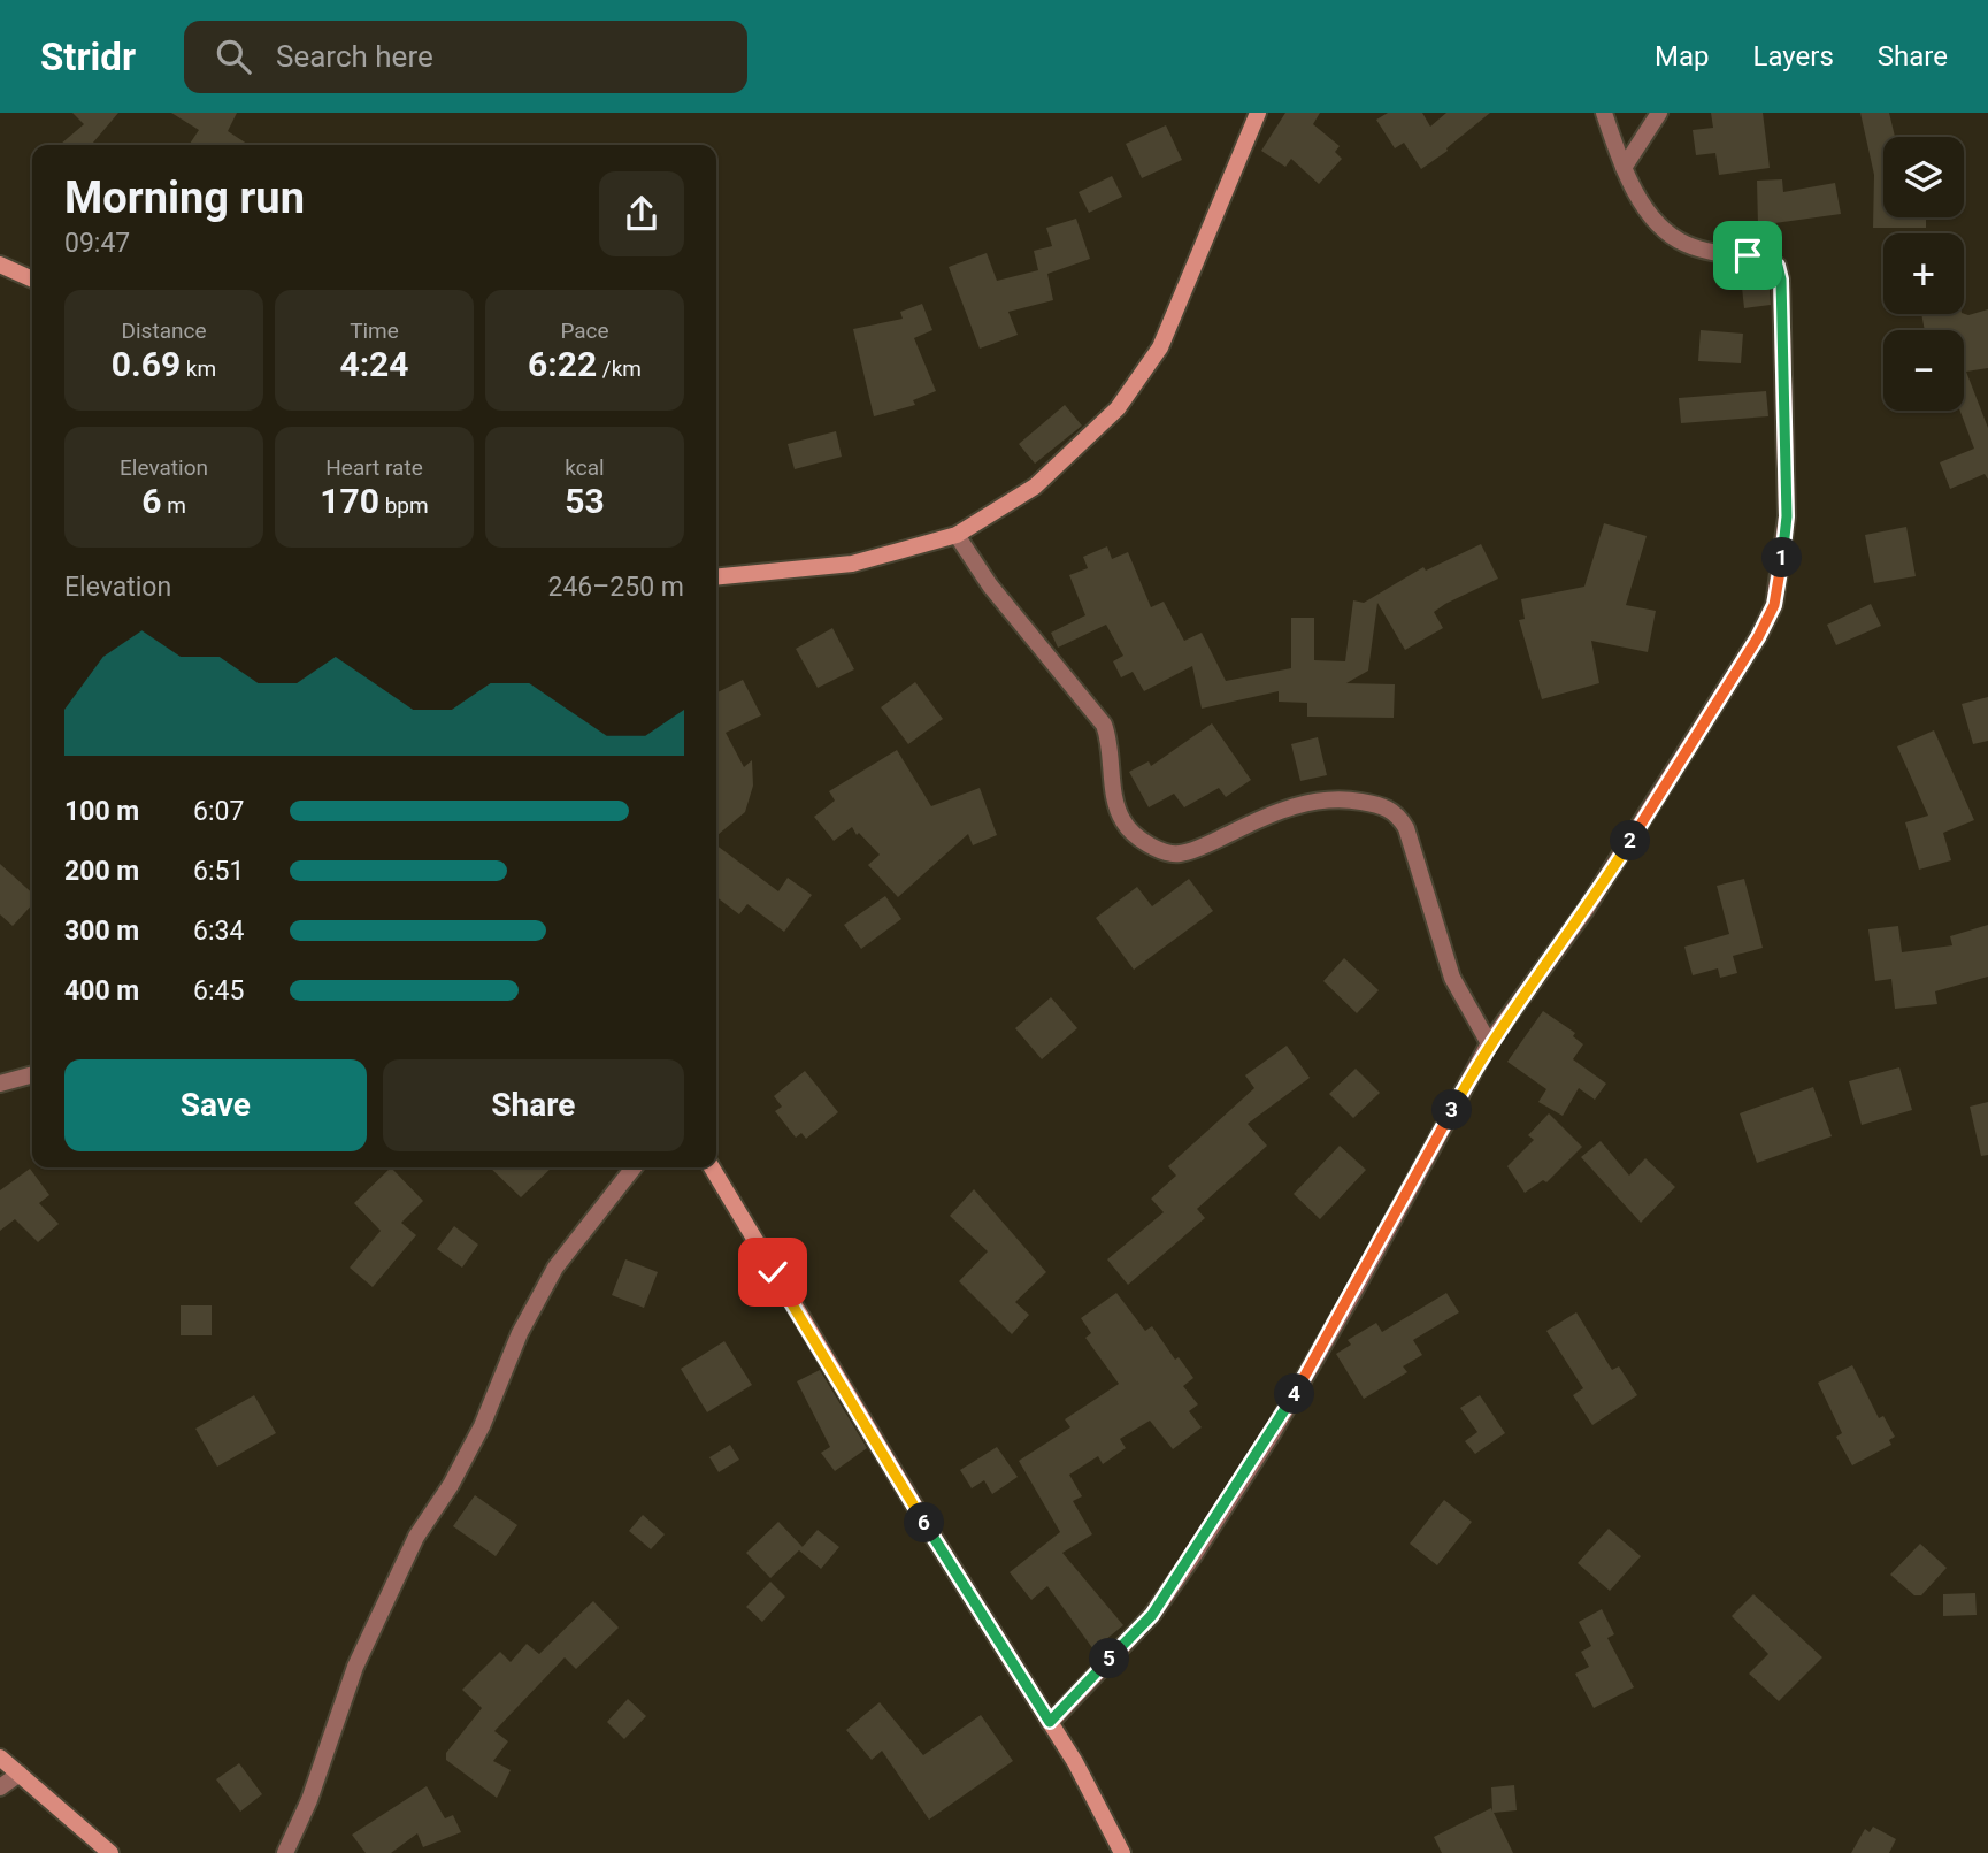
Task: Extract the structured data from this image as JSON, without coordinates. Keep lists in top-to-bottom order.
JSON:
{
  "page": {
    "header": "Stridr",
    "search": "Search here",
    "nav": ["Map", "Layers", "Share"],
    "map_buttons": ["+", "−"],
    "heading": ["Morning run", "09:47"],
    "stats": [
      ["Distance", "0.69 km"],
      ["Time", "4:24"],
      ["Pace", "6:22 /km"],
      ["Elevation", "6 m"],
      ["Heart rate", "170 bpm"],
      ["kcal", "53"]
    ],
    "pins": [
      "1",
      "2",
      "3",
      "4",
      "6",
      "5"
    ],
    "chart": ["Elevation", "246–250 m"],
    "list": [
      {
        "name": "100 m",
        "note": "6:07"
      },
      {
        "name": "200 m",
        "note": "6:51"
      },
      {
        "name": "300 m",
        "note": "6:34"
      },
      {
        "name": "400 m",
        "note": "6:45"
      }
    ],
    "buttons": ["Save", "Share"]
  }
}
